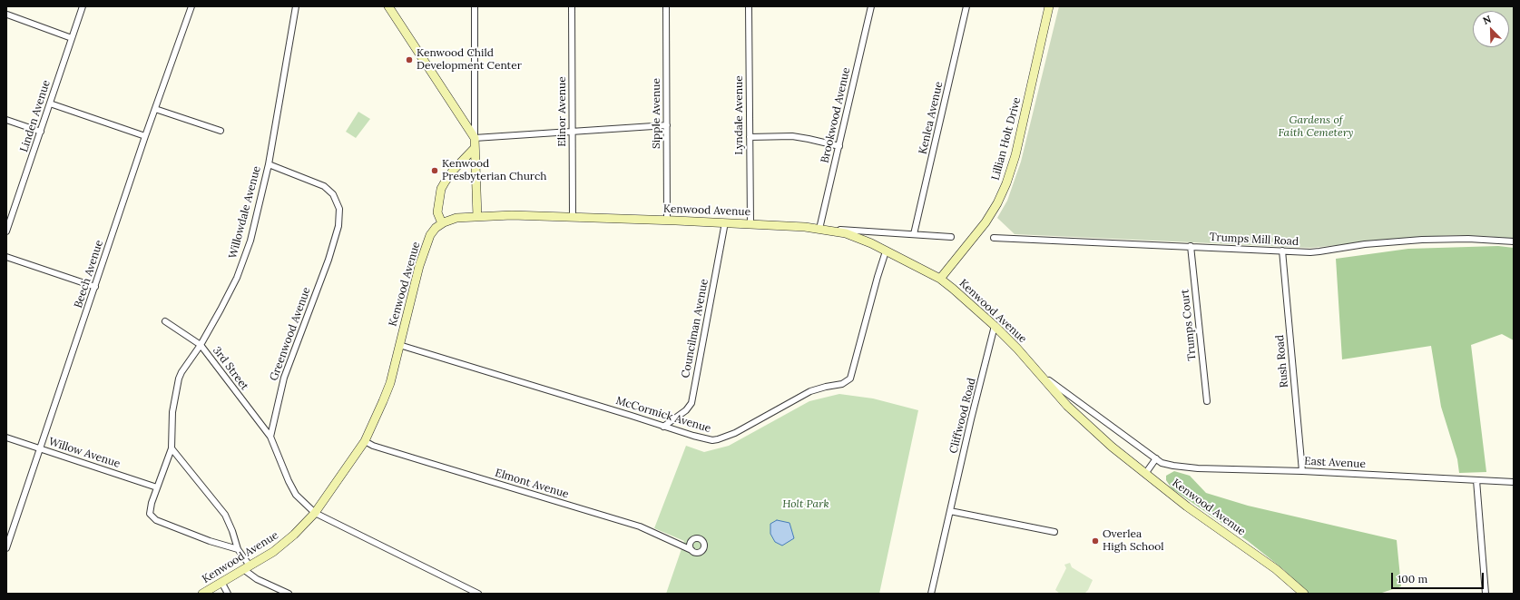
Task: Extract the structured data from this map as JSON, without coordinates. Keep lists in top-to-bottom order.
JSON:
{
  "streets": {
    "main road": ["Lillian Holt Drive", "Kenwood Avenue"],
    "street": [
      "Elinor Avenue",
      "Sipple Avenue",
      "Lyndale Avenue",
      "Brookwood Avenue",
      "Linden Avenue",
      "Kenlea Avenue",
      "Willowdale Avenue",
      "Trumps Mill Road",
      "Beech Avenue",
      "Trumps Court",
      "Councilman Avenue",
      "Greenwood Avenue",
      "Rush Road",
      "3rd Street",
      "McCormick Avenue",
      "Cliffwood Road",
      "Willow Avenue",
      "East Avenue",
      "Elmont Avenue"
    ]
  },
  "crossings": [
    ["Elinor Avenue", "Kenwood Avenue"],
    ["Sipple Avenue", "Kenwood Avenue"],
    ["Lyndale Avenue", "Kenwood Avenue"],
    ["Brookwood Avenue", "Kenwood Avenue"],
    ["Lillian Holt Drive", "Kenwood Avenue"],
    ["Kenwood Avenue", "Councilman Avenue"],
    ["Kenwood Avenue", "McCormick Avenue"],
    ["Kenwood Avenue", "Cliffwood Road"],
    ["Kenwood Avenue", "East Avenue"],
    ["Kenwood Avenue", "Elmont Avenue"],
    ["Willowdale Avenue", "Greenwood Avenue"],
    ["Willowdale Avenue", "3rd Street"],
    ["Willowdale Avenue", "Willow Avenue"],
    ["Trumps Mill Road", "Trumps Court"],
    ["Trumps Mill Road", "Rush Road"],
    ["Beech Avenue", "Willow Avenue"],
    ["Councilman Avenue", "McCormick Avenue"],
    ["Greenwood Avenue", "3rd Street"],
    ["Rush Road", "East Avenue"]
  ],
  "parks": ["Gardens of Faith Cemetery", "Holt Park"],
  "places": ["Kenwood Child Development Center", "Kenwood Presbyterian Church", "Overlea High School"],
  "scale_bar": "100 m",
  "north": "top left"
}
